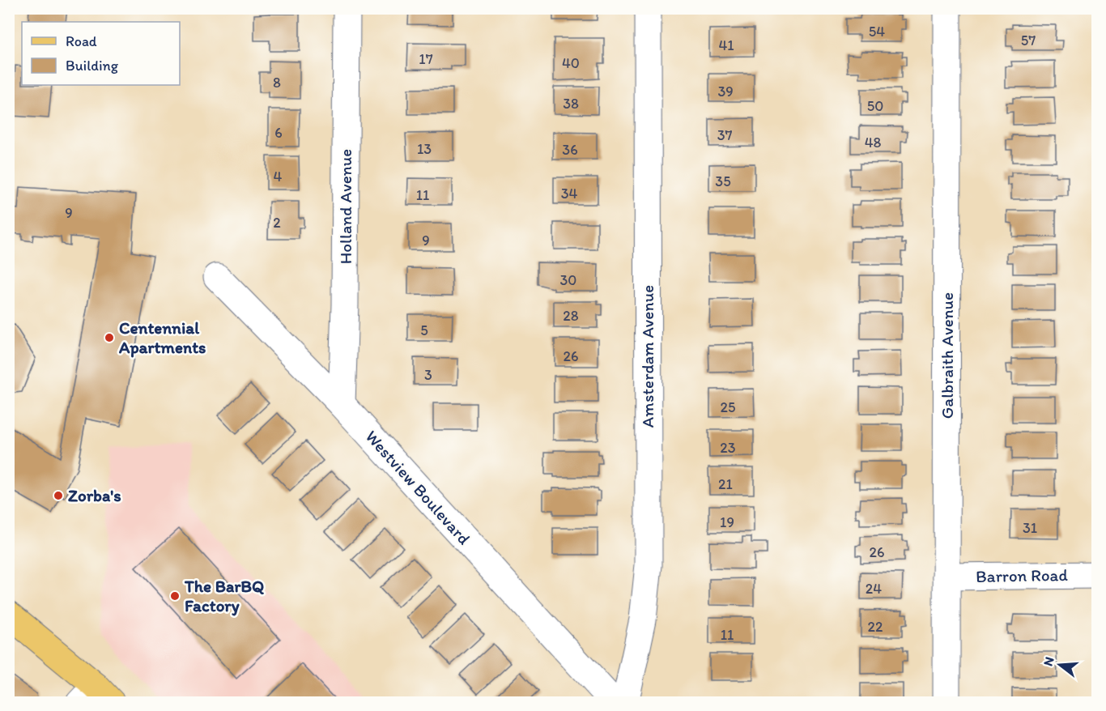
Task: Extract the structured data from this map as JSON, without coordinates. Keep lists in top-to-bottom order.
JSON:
{
  "streets": {
    "street": [
      "Holland Avenue",
      "Galbraith Avenue",
      "Amsterdam Avenue",
      "Westview Boulevard",
      "Barron Road"
    ]
  },
  "crossings": [
    ["Holland Avenue", "Westview Boulevard"],
    ["Galbraith Avenue", "Barron Road"]
  ],
  "places": ["Centennial Apartments", "Zorba's", "The BarBQ Factory"],
  "house_numbers": [
    "54",
    "57",
    "41",
    "17",
    "40",
    "8",
    "39",
    "38",
    "50",
    "6",
    "37",
    "48",
    "13",
    "36",
    "4",
    "35",
    "34",
    "11",
    "9",
    "2",
    "9",
    "30",
    "28",
    "5",
    "26",
    "3",
    "25",
    "23",
    "21",
    "19",
    "31",
    "26",
    "24",
    "22",
    "11"
  ],
  "legend": ["Road", "Building"],
  "north": "left"
}
